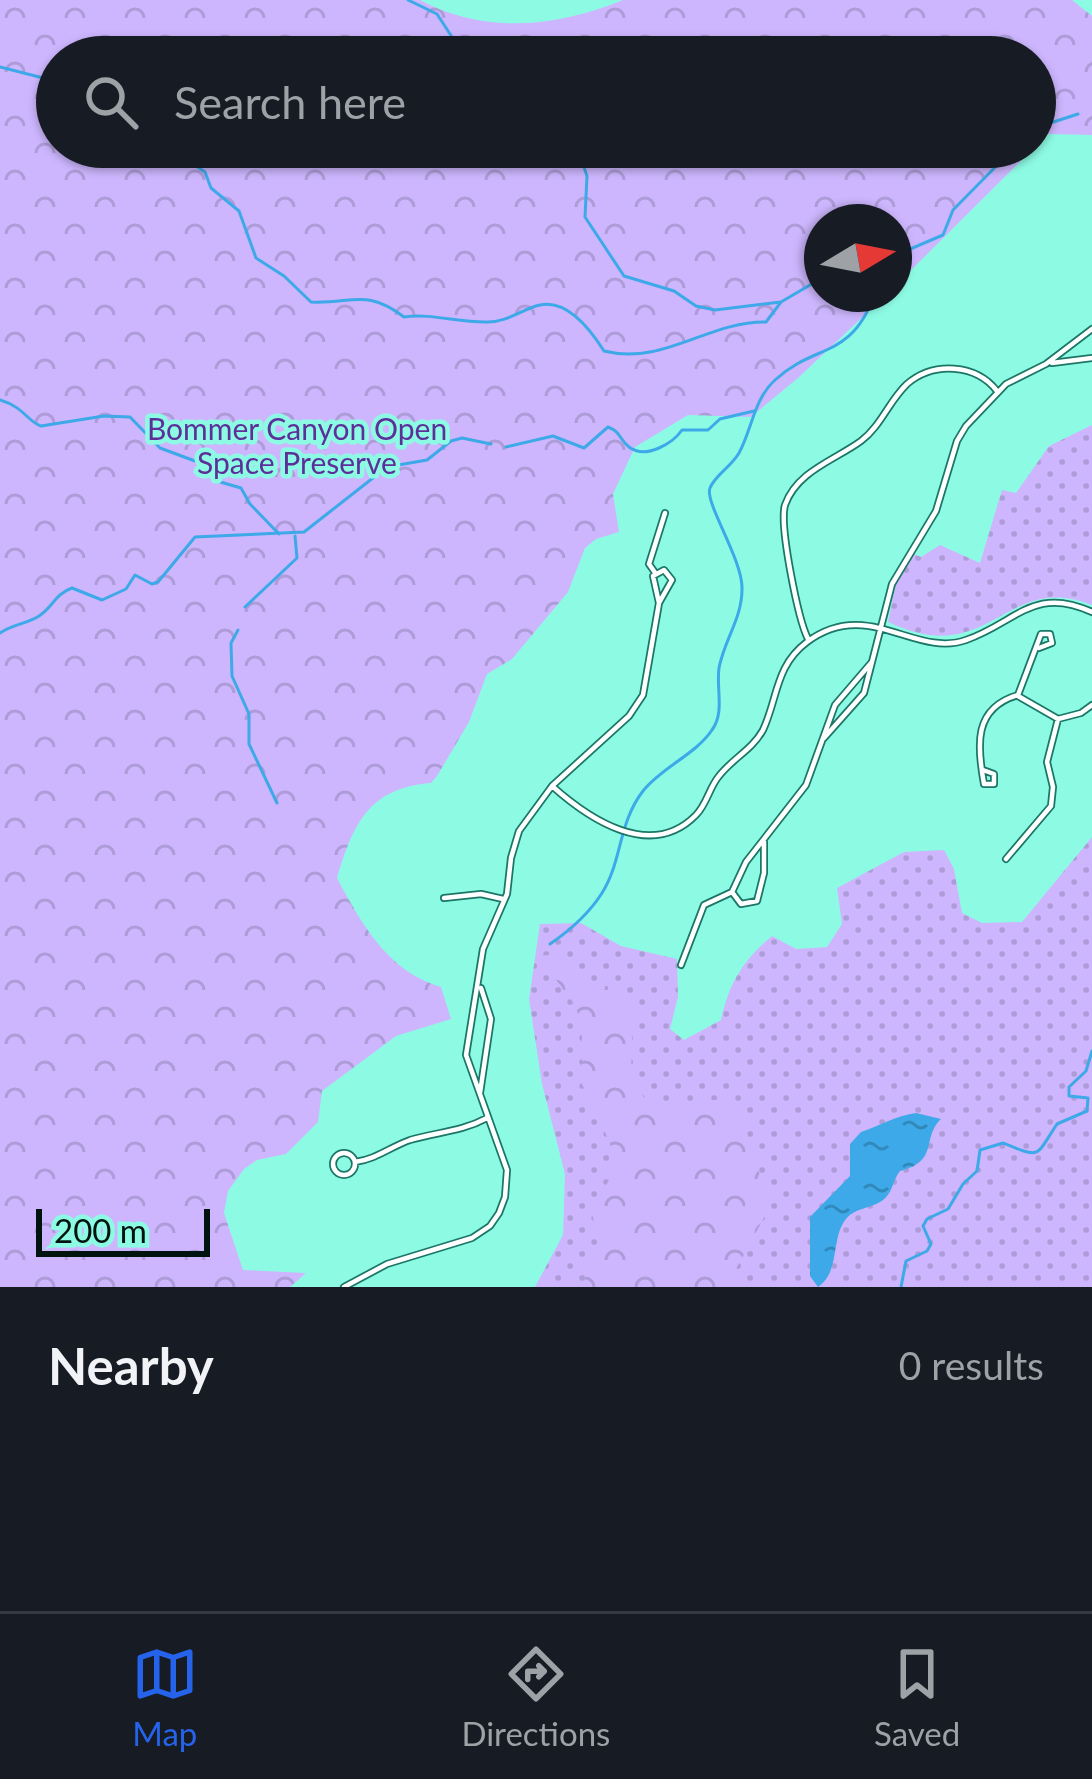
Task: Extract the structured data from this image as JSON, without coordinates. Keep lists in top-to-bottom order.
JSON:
{
  "parks": ["Bommer Canyon Open Space Preserve"],
  "scale_bar": "200 m",
  "north": "right",
  "page": {
    "search": "Search here",
    "scale": "200 m",
    "heading": ["Nearby", "0 results"],
    "nav": ["Map", "Directions", "Saved"]
  }
}
